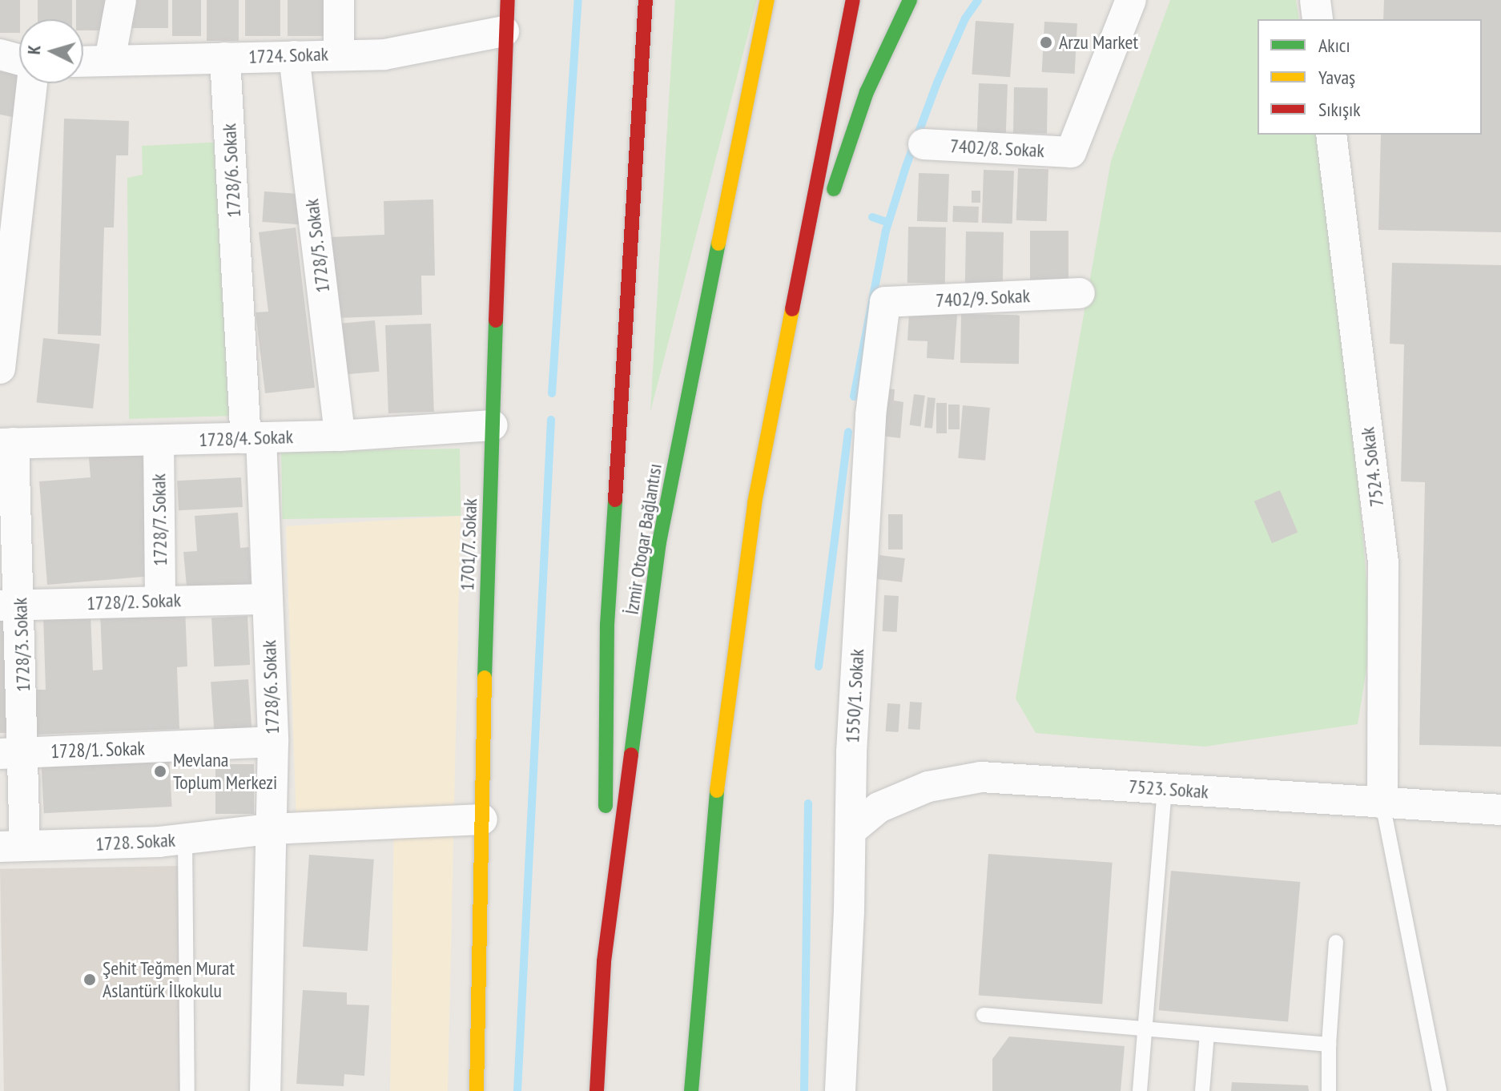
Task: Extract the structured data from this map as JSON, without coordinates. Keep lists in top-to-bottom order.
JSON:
{
  "streets": {
    "main road": ["İzmir Otogar Bağlantısı", "1701/7. Sokak"],
    "street": [
      "1724. Sokak",
      "7402/8. Sokak",
      "1728/6. Sokak",
      "1728/5. Sokak",
      "7402/9. Sokak",
      "1728/4. Sokak",
      "7524. Sokak",
      "1728/7. Sokak",
      "1728/2. Sokak",
      "1728/3. Sokak",
      "1550/1. Sokak",
      "1728/1. Sokak",
      "7523. Sokak",
      "1728. Sokak"
    ]
  },
  "crossings": [
    ["1724. Sokak", "1728/6. Sokak"],
    ["1724. Sokak", "1728/5. Sokak"],
    ["1724. Sokak", "1701/7. Sokak"],
    ["1728/6. Sokak", "1728/4. Sokak"],
    ["1728/6. Sokak", "1728/2. Sokak"],
    ["1728/6. Sokak", "1728/1. Sokak"],
    ["1728/6. Sokak", "1728. Sokak"],
    ["1728/5. Sokak", "1728/4. Sokak"],
    ["7402/9. Sokak", "1550/1. Sokak"],
    ["1728/4. Sokak", "1728/7. Sokak"],
    ["1728/4. Sokak", "1701/7. Sokak"],
    ["1728/4. Sokak", "1728/3. Sokak"],
    ["7524. Sokak", "7523. Sokak"],
    ["1728/7. Sokak", "1728/2. Sokak"],
    ["1701/7. Sokak", "1728. Sokak"],
    ["1728/2. Sokak", "1728/3. Sokak"],
    ["1728/3. Sokak", "1728/1. Sokak"],
    ["1728/3. Sokak", "1728. Sokak"],
    ["1550/1. Sokak", "7523. Sokak"]
  ],
  "places": ["Arzu Market", "Mevlana Toplum Merkezi", "Şehit Teğmen Murat Aslantürk İlkokulu"],
  "legend": ["Akıcı", "Yavaş", "Sıkışık"],
  "north": "left"
}
